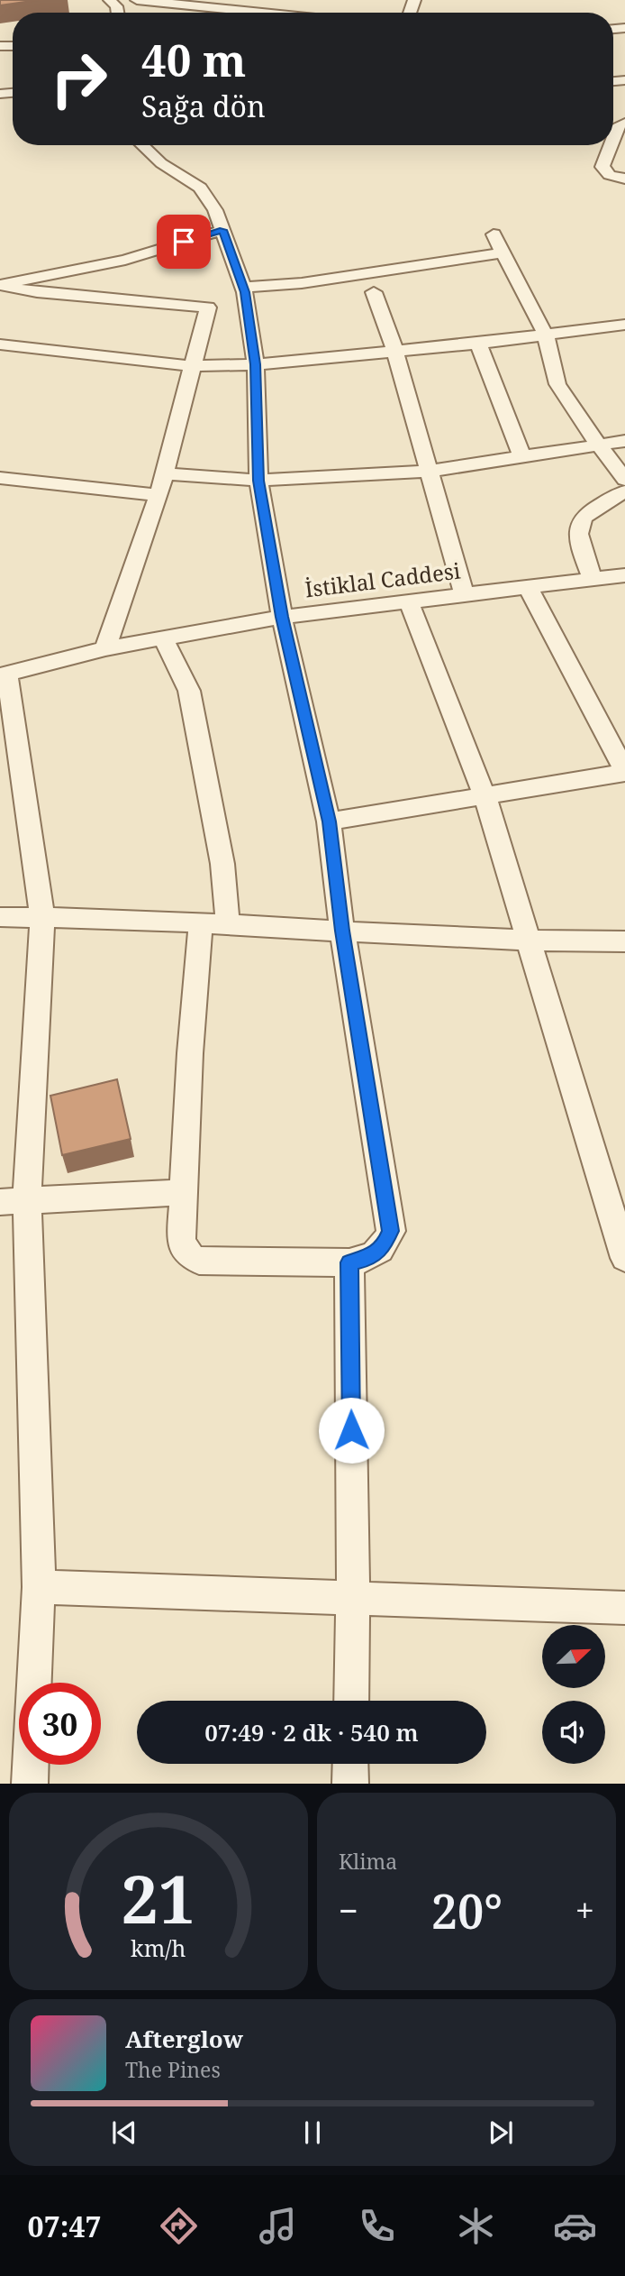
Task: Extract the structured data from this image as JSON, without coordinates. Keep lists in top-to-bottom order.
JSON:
{
  "streets": {
    "street": ["İstiklal Caddesi"]
  },
  "north": "top right",
  "page": {
    "turn": ["40 m", "Sağa dön"],
    "limit": "30",
    "trip": "07:49 · 2 dk · 540 m",
    "tile": "Klima",
    "heat": ["−", "20°", "+"],
    "song": ["Afterglow", "The Pines"],
    "tabs": "07:47",
    "gauge": ["21", "km/h"]
  }
}
